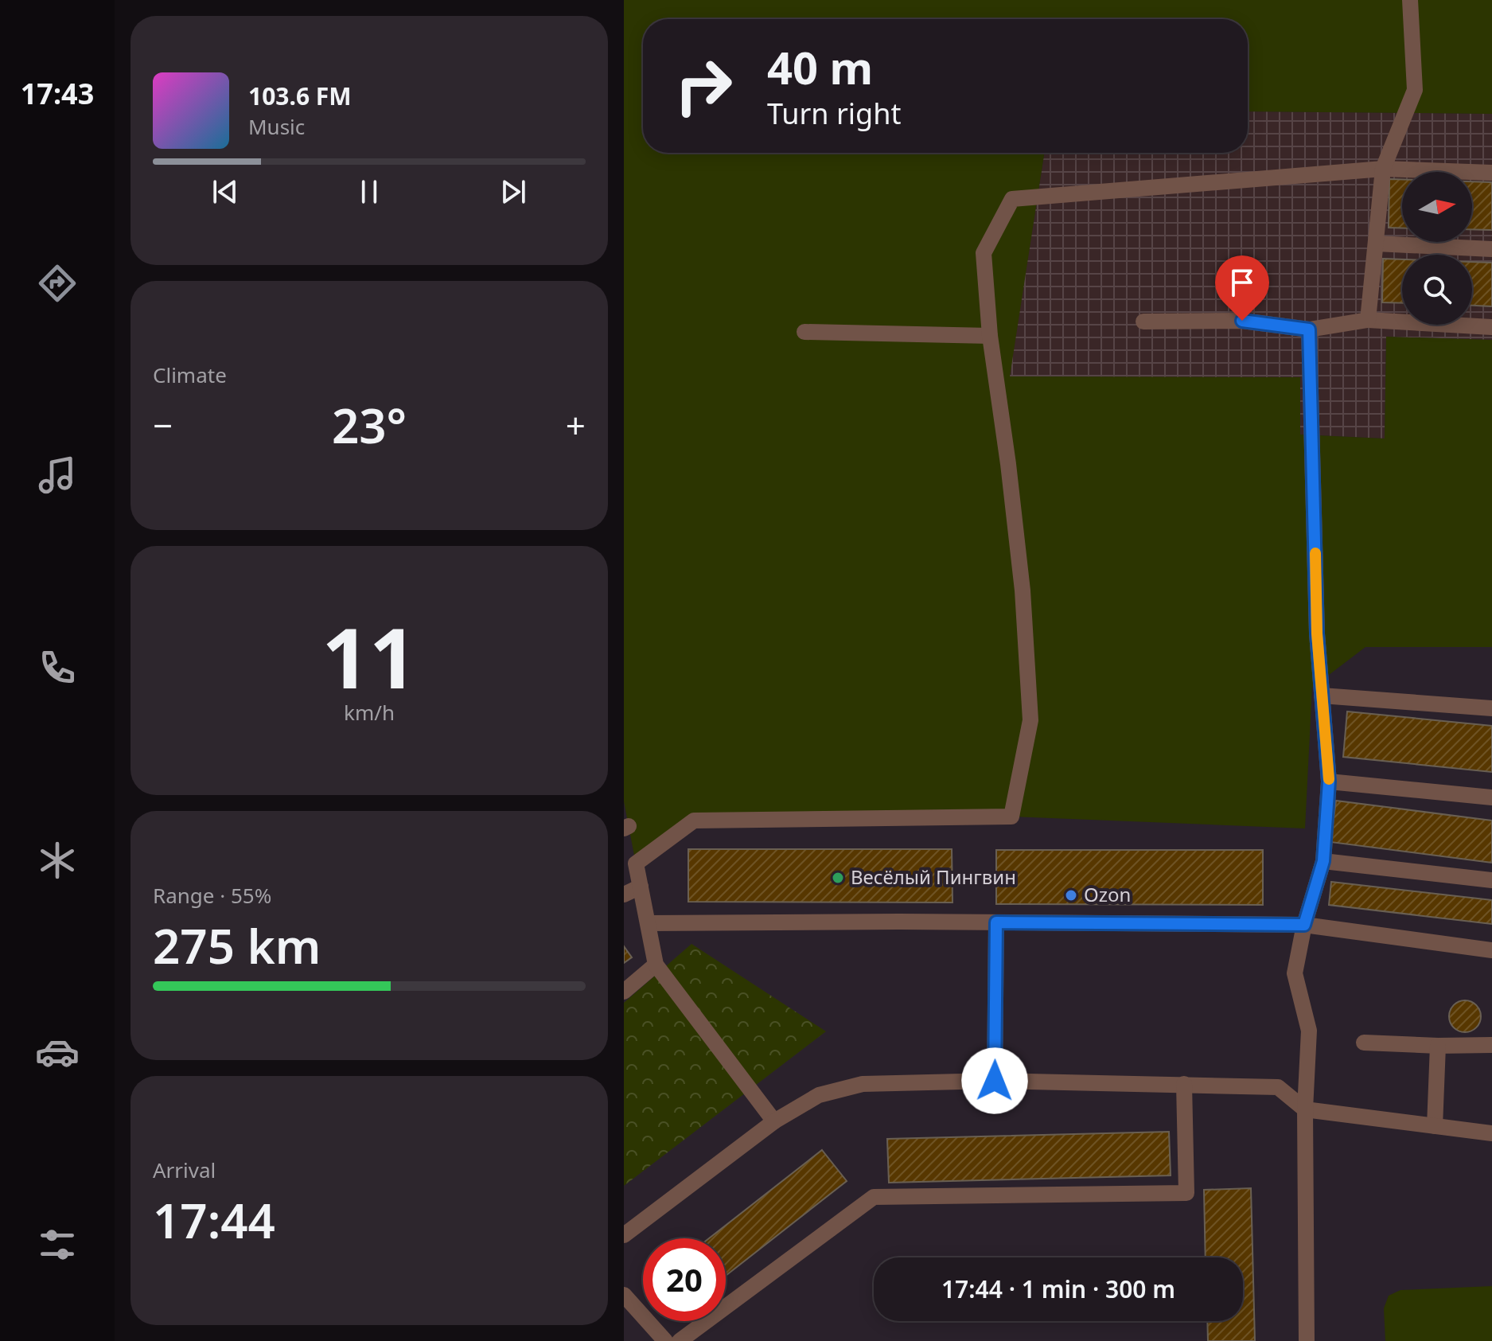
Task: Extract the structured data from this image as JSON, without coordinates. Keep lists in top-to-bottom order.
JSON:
{
  "places": ["Весёлый Пингвин", "Ozon"],
  "north": "right",
  "page": {
    "tabs": "17:43",
    "turn": ["40 m", "Turn right"],
    "song": ["103.6 FM", "Music"],
    "tile": [
      "Climate",
      ["11", "km/h"],
      ["Range · 55%", "275 km"],
      ["Arrival", "17:44"]
    ],
    "heat": ["−", "23°", "+"],
    "limit": "20",
    "trip": "17:44 · 1 min · 300 m"
  }
}
